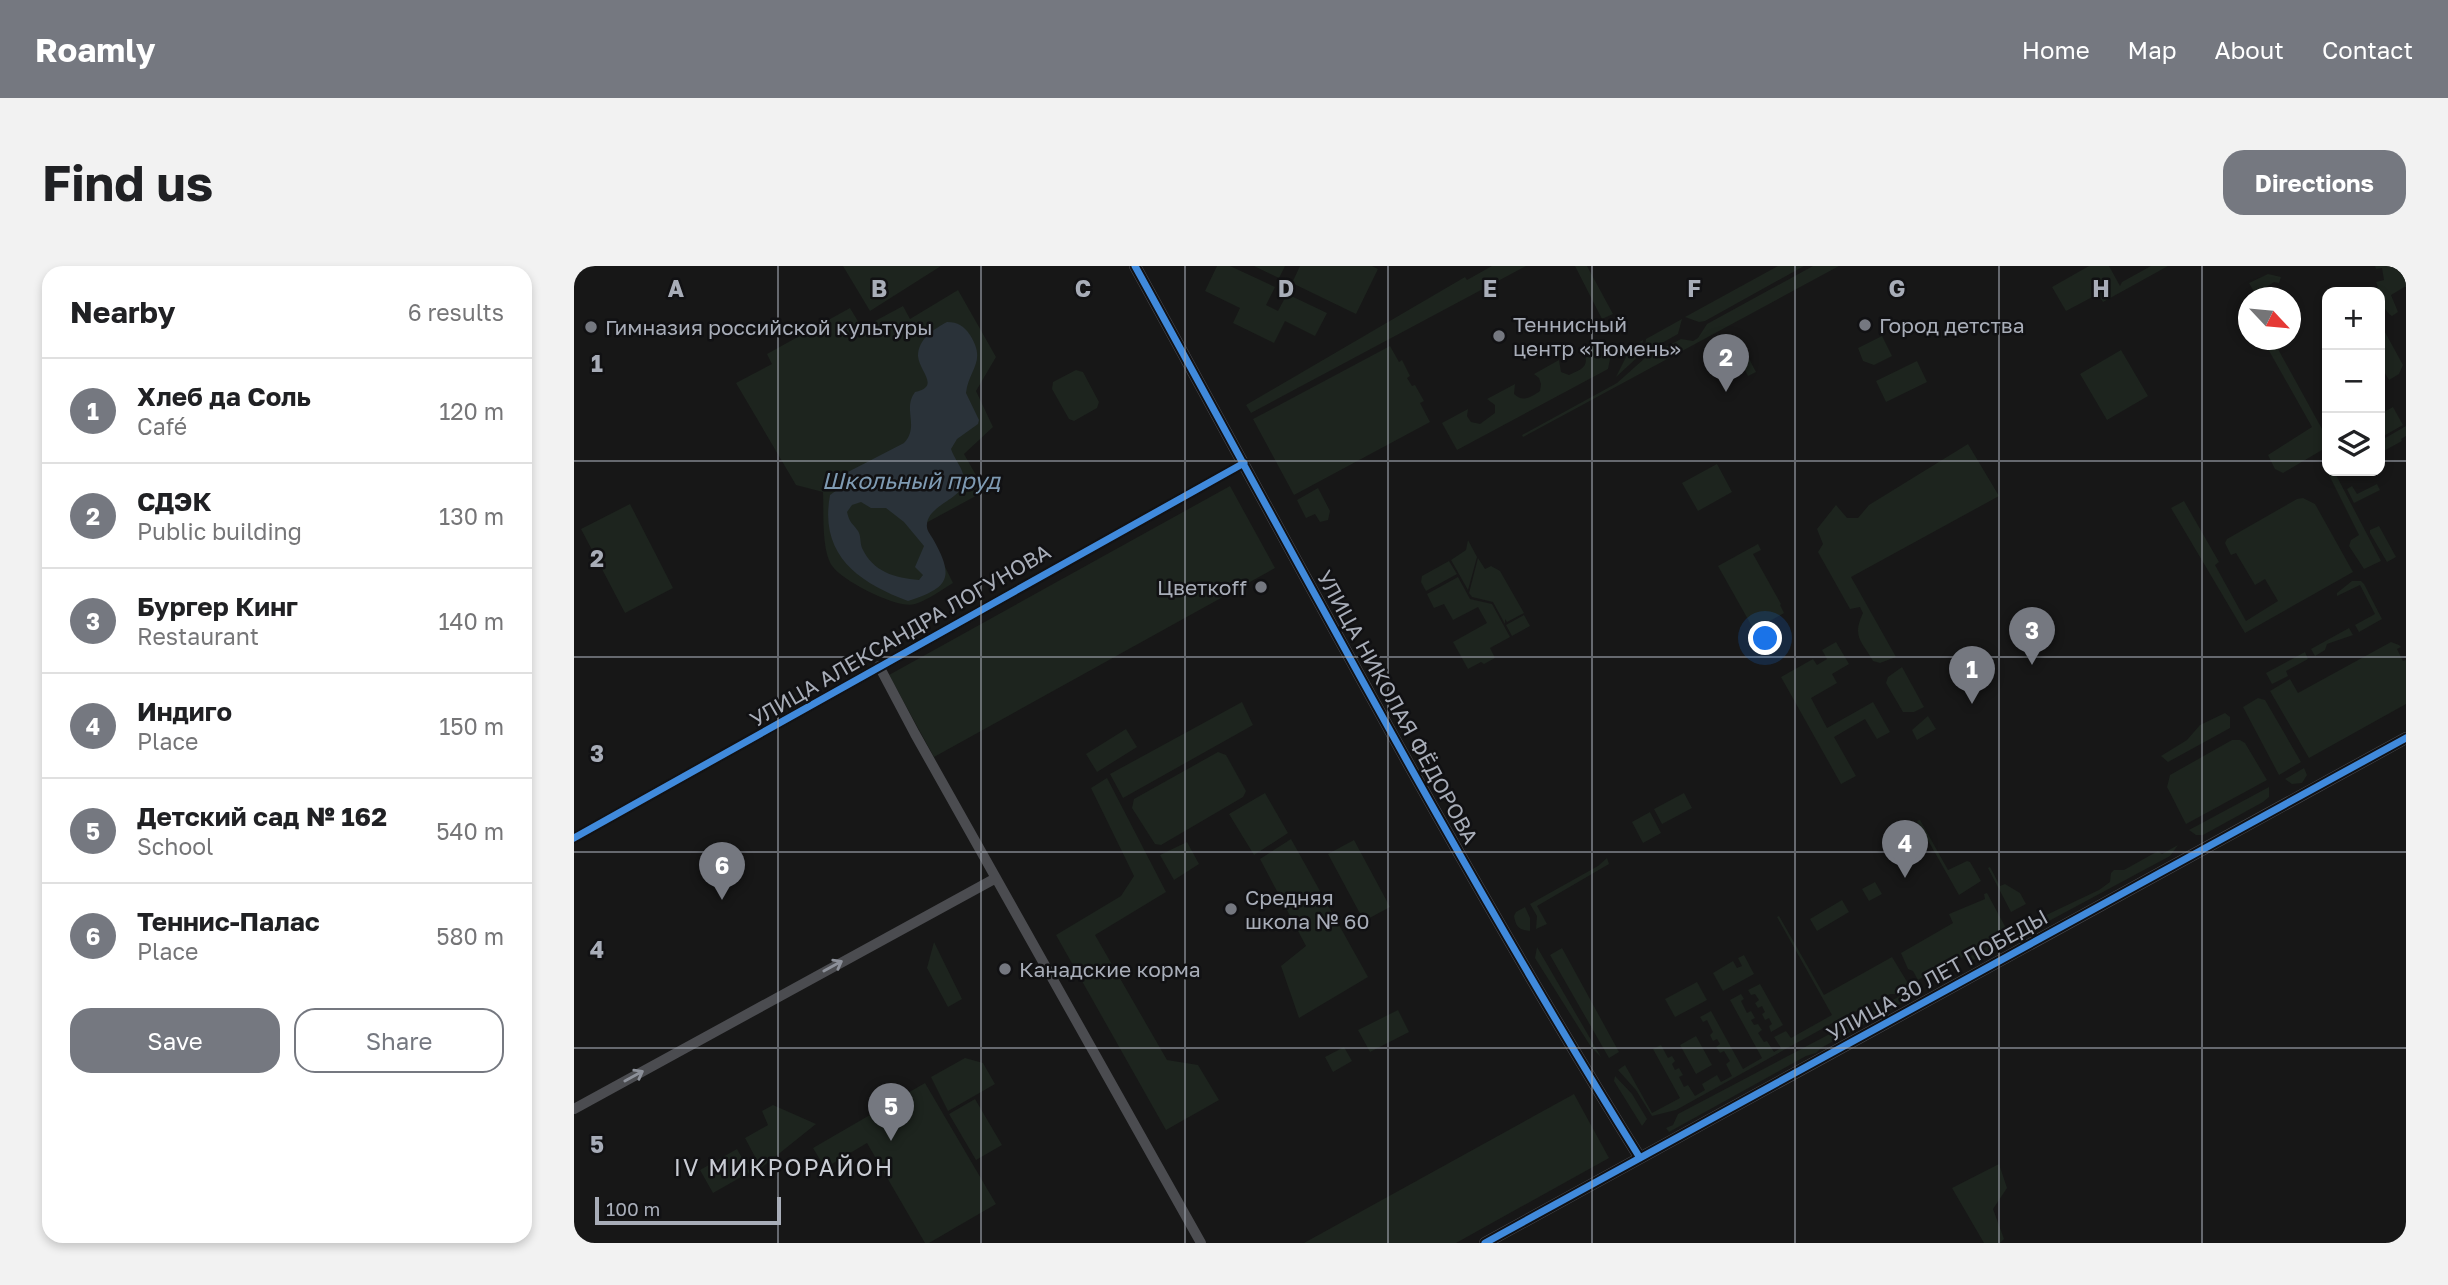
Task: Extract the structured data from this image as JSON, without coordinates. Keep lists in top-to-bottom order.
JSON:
{
  "streets": {
    "street": ["УЛИЦА АЛЕКСАНДРА ЛОГУНОВА", "УЛИЦА НИКОЛАЯ ФЁДОРОВА", "УЛИЦА 30 ЛЕТ ПОБЕДЫ"]
  },
  "crossings": [
    ["УЛИЦА АЛЕКСАНДРА ЛОГУНОВА", "УЛИЦА НИКОЛАЯ ФЁДОРОВА"],
    ["УЛИЦА НИКОЛАЯ ФЁДОРОВА", "УЛИЦА 30 ЛЕТ ПОБЕДЫ"]
  ],
  "districts": ["IV МИКРОРАЙОН"],
  "water": ["Школьный пруд"],
  "places": [
    "Город детства",
    "Гимназия российской культуры",
    "Теннисный центр «Тюмень»",
    "Цветкоff",
    "Средняя школа № 60",
    "Канадские корма"
  ],
  "scale_bar": "100 m",
  "north": "bottom right",
  "page": {
    "header": "Roamly",
    "nav": [
      "Home",
      "Map",
      "About",
      "Contact"
    ],
    "buttons": [
      "Directions",
      ["Save", "Share"]
    ],
    "title": "Find us",
    "heading": ["Nearby", "6 results"],
    "map_buttons": ["+", "−"],
    "pins": [
      "2",
      "3",
      "1",
      "4",
      "6",
      "5"
    ],
    "list": [
      {
        "mark": "1",
        "name": "Хлеб да Соль",
        "note": "Café",
        "value": "120 m"
      },
      {
        "mark": "2",
        "name": "СДЭК",
        "note": "Public building",
        "value": "130 m"
      },
      {
        "mark": "3",
        "name": "Бургер Кинг",
        "note": "Restaurant",
        "value": "140 m"
      },
      {
        "mark": "4",
        "name": "Индиго",
        "note": "Place",
        "value": "150 m"
      },
      {
        "mark": "5",
        "name": "Детский сад № 162",
        "note": "School",
        "value": "540 m"
      },
      {
        "mark": "6",
        "name": "Теннис-Палас",
        "note": "Place",
        "value": "580 m"
      }
    ],
    "scale": "100 m"
  },
  "grid": {
    "columns": [
      "A",
      "B",
      "C",
      "D",
      "E",
      "F",
      "G",
      "H"
    ],
    "rows": [
      "1",
      "2",
      "3",
      "4",
      "5"
    ]
  }
}
